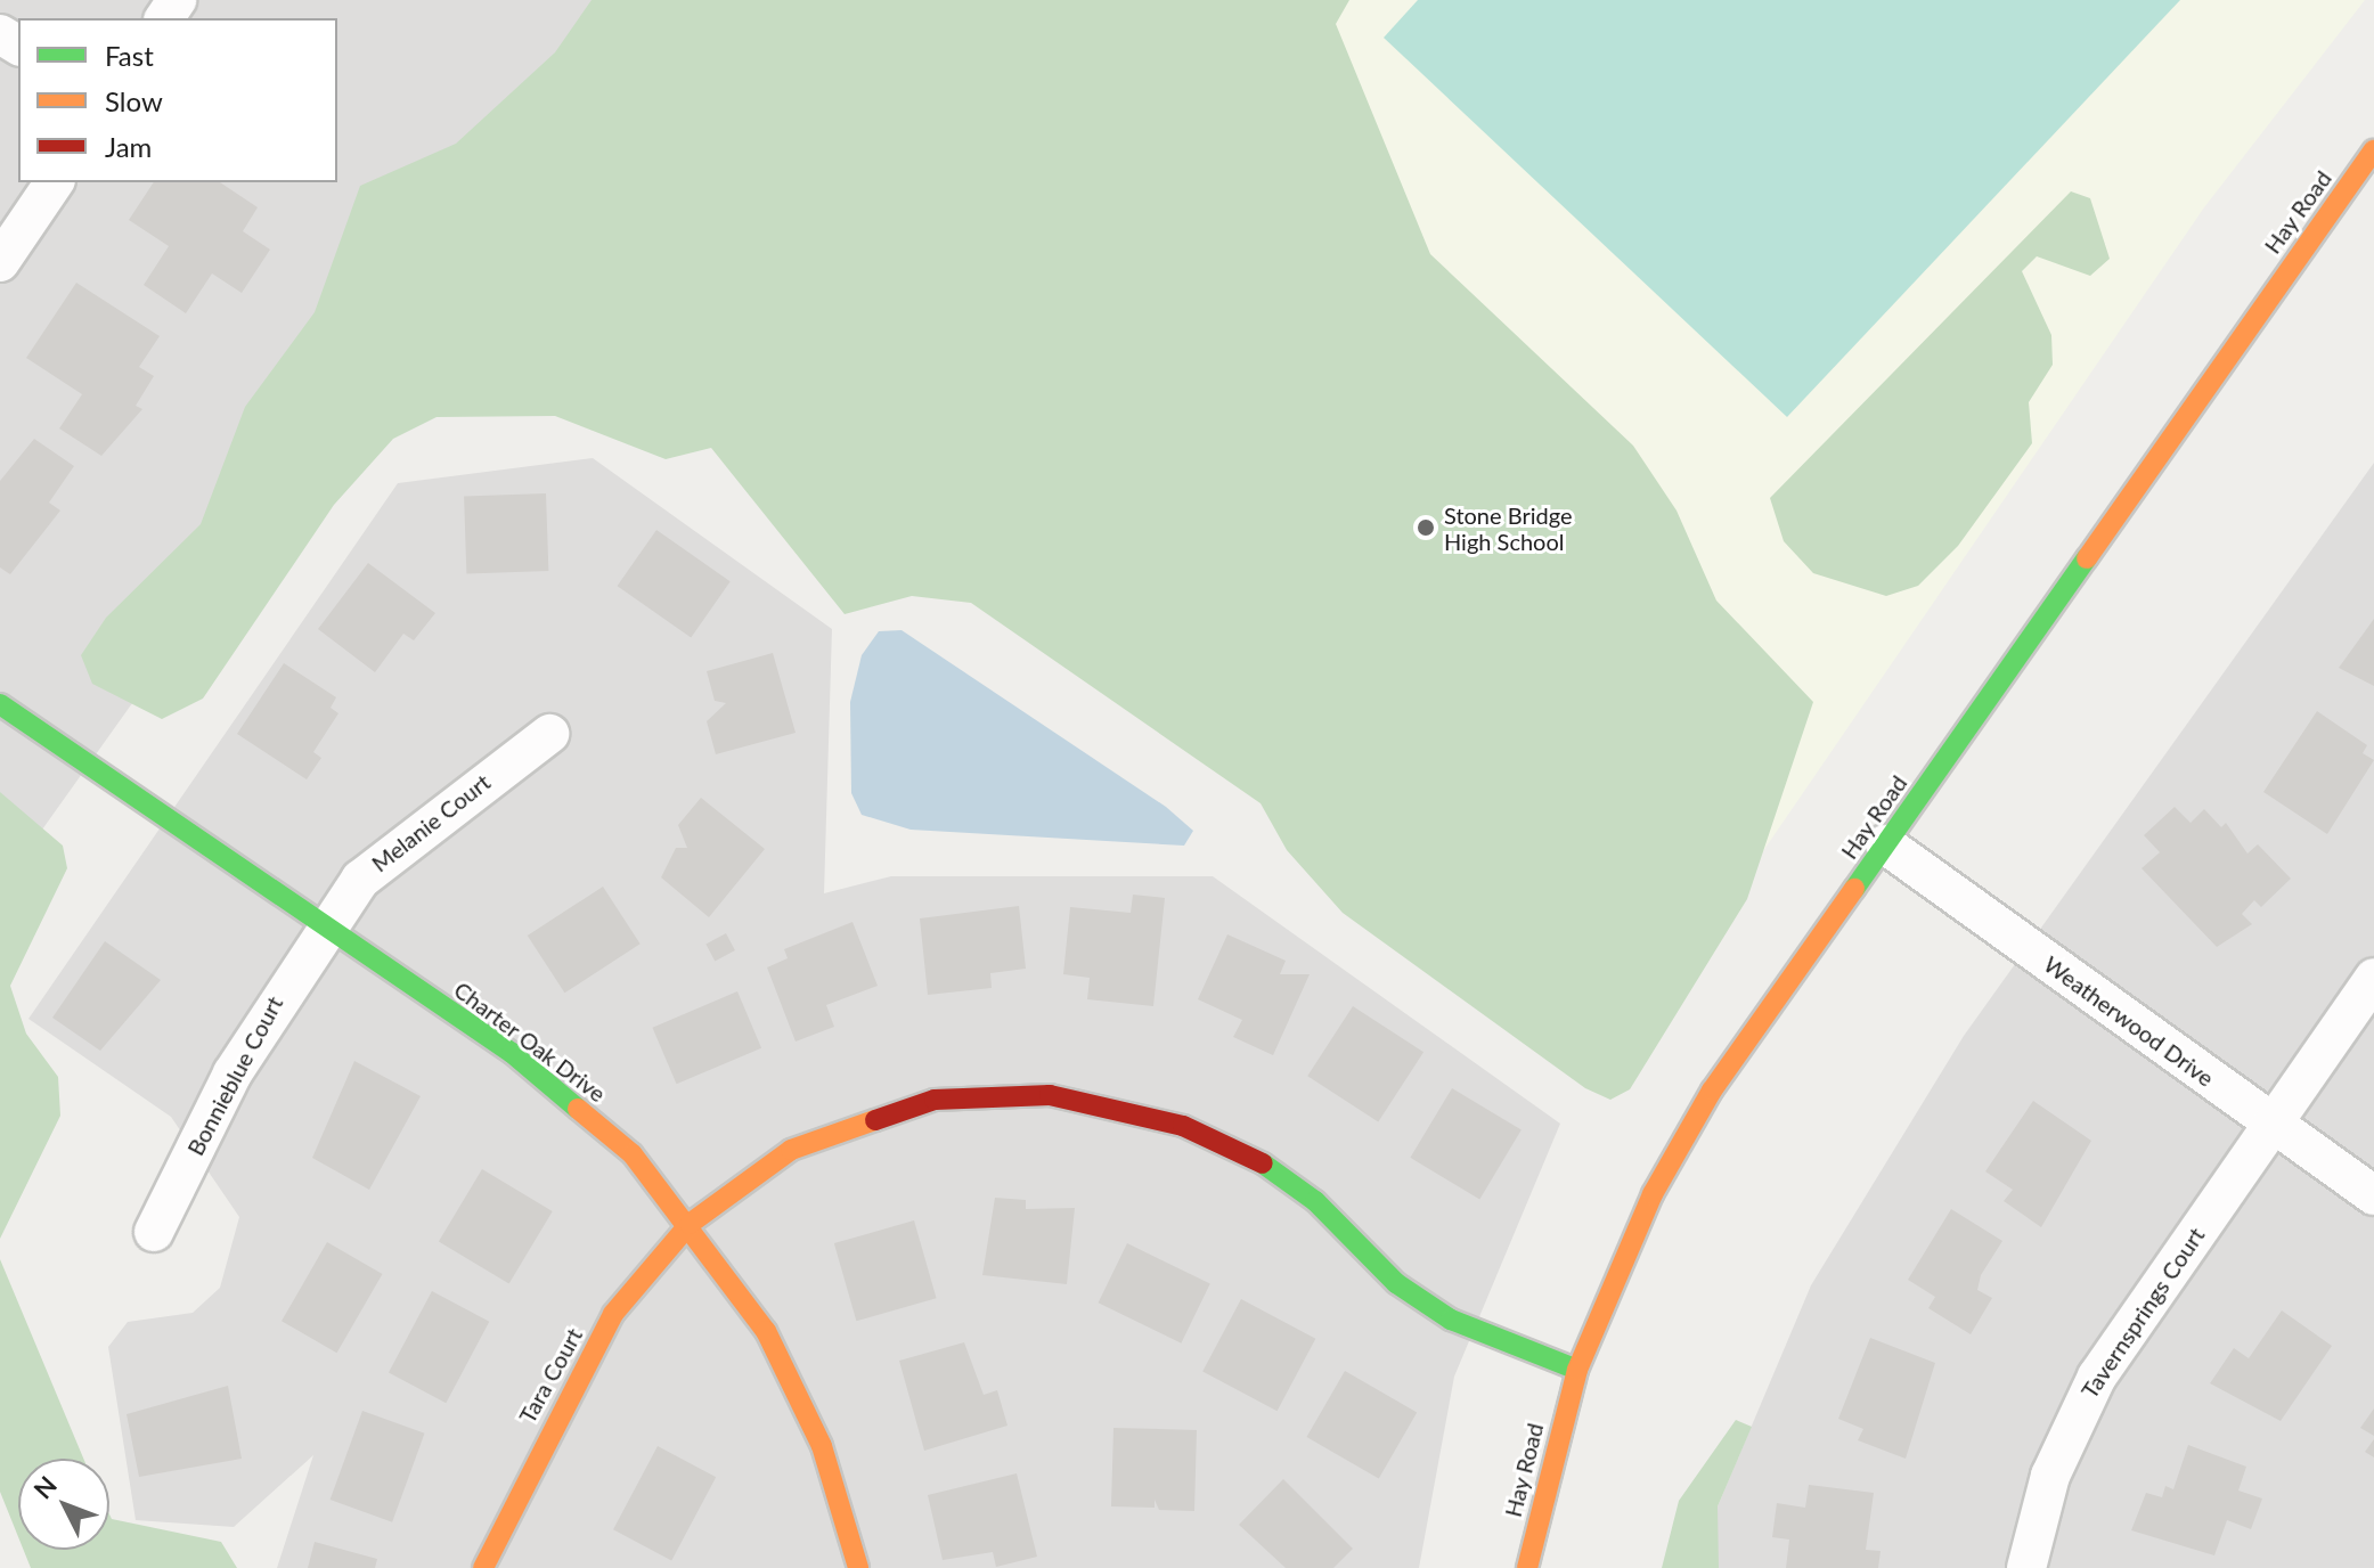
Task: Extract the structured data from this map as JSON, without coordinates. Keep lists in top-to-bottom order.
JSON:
{
  "streets": {
    "street": [
      "Hay Road",
      "Melanie Court",
      "Weatherwood Drive",
      "Charter Oak Drive",
      "Bonnieblue Court",
      "Tavernsprings Court",
      "Tara Court"
    ]
  },
  "crossings": [
    ["Hay Road", "Weatherwood Drive"],
    ["Hay Road", "Tara Court"],
    ["Melanie Court", "Charter Oak Drive"],
    ["Melanie Court", "Bonnieblue Court"],
    ["Weatherwood Drive", "Tavernsprings Court"],
    ["Charter Oak Drive", "Bonnieblue Court"],
    ["Charter Oak Drive", "Tara Court"]
  ],
  "places": ["Stone Bridge High School"],
  "legend": ["Fast", "Slow", "Jam"],
  "north": "top left"
}
